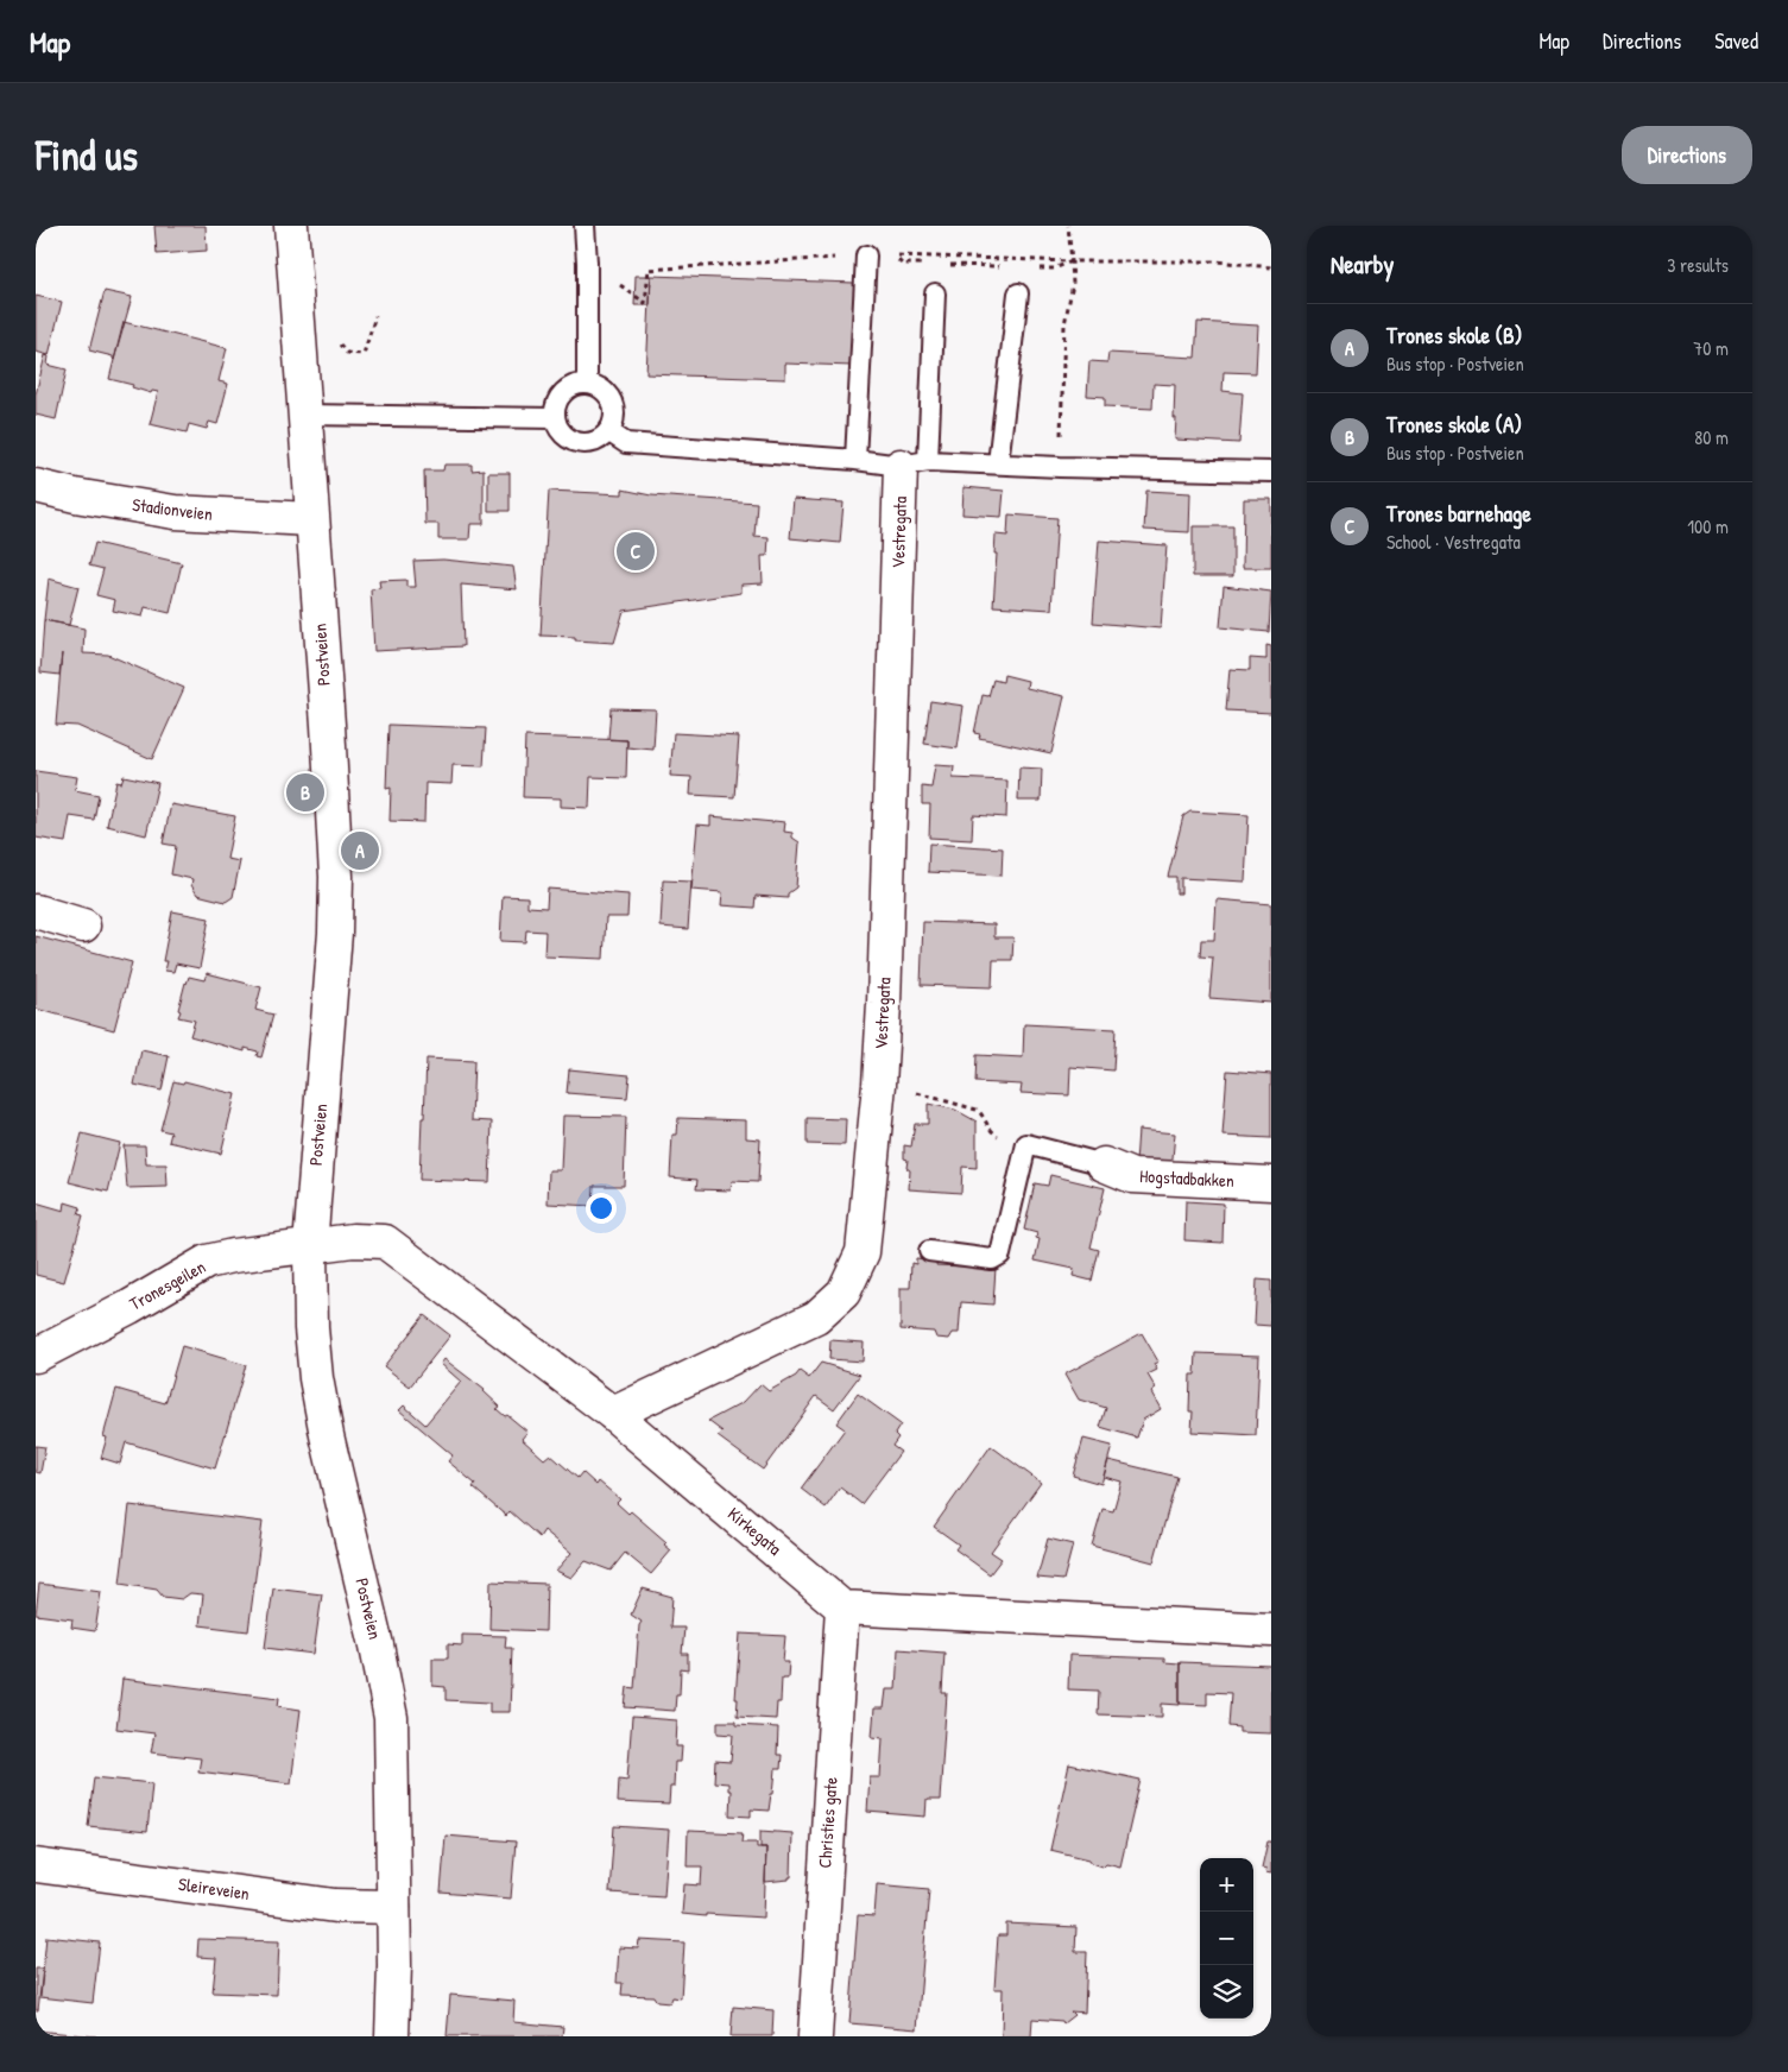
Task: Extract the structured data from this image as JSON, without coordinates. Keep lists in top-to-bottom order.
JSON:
{
  "streets": {
    "street": [
      "Stadionveien",
      "Vestregata",
      "Postveien",
      "Hogstadbakken",
      "Tronesgeilen",
      "Kirkegata",
      "Christies gate",
      "Sleireveien"
    ]
  },
  "crossings": [
    ["Stadionveien", "Postveien"],
    ["Vestregata", "Kirkegata"],
    ["Postveien", "Tronesgeilen"],
    ["Postveien", "Kirkegata"],
    ["Postveien", "Sleireveien"],
    ["Tronesgeilen", "Kirkegata"],
    ["Kirkegata", "Christies gate"]
  ],
  "page": {
    "header": "Map",
    "nav": ["Map", "Directions", "Saved"],
    "buttons": "Directions",
    "title": "Find us",
    "heading": ["Nearby", "3 results"],
    "list": [
      {
        "mark": "A",
        "name": "Trones skole (B)",
        "note": "Bus stop · Postveien",
        "value": "70 m"
      },
      {
        "mark": "B",
        "name": "Trones skole (A)",
        "note": "Bus stop · Postveien",
        "value": "80 m"
      },
      {
        "mark": "C",
        "name": "Trones barnehage",
        "note": "School · Vestregata",
        "value": "100 m"
      }
    ],
    "pins": ["C", "B", "A"],
    "map_buttons": ["+", "−"]
  }
}
